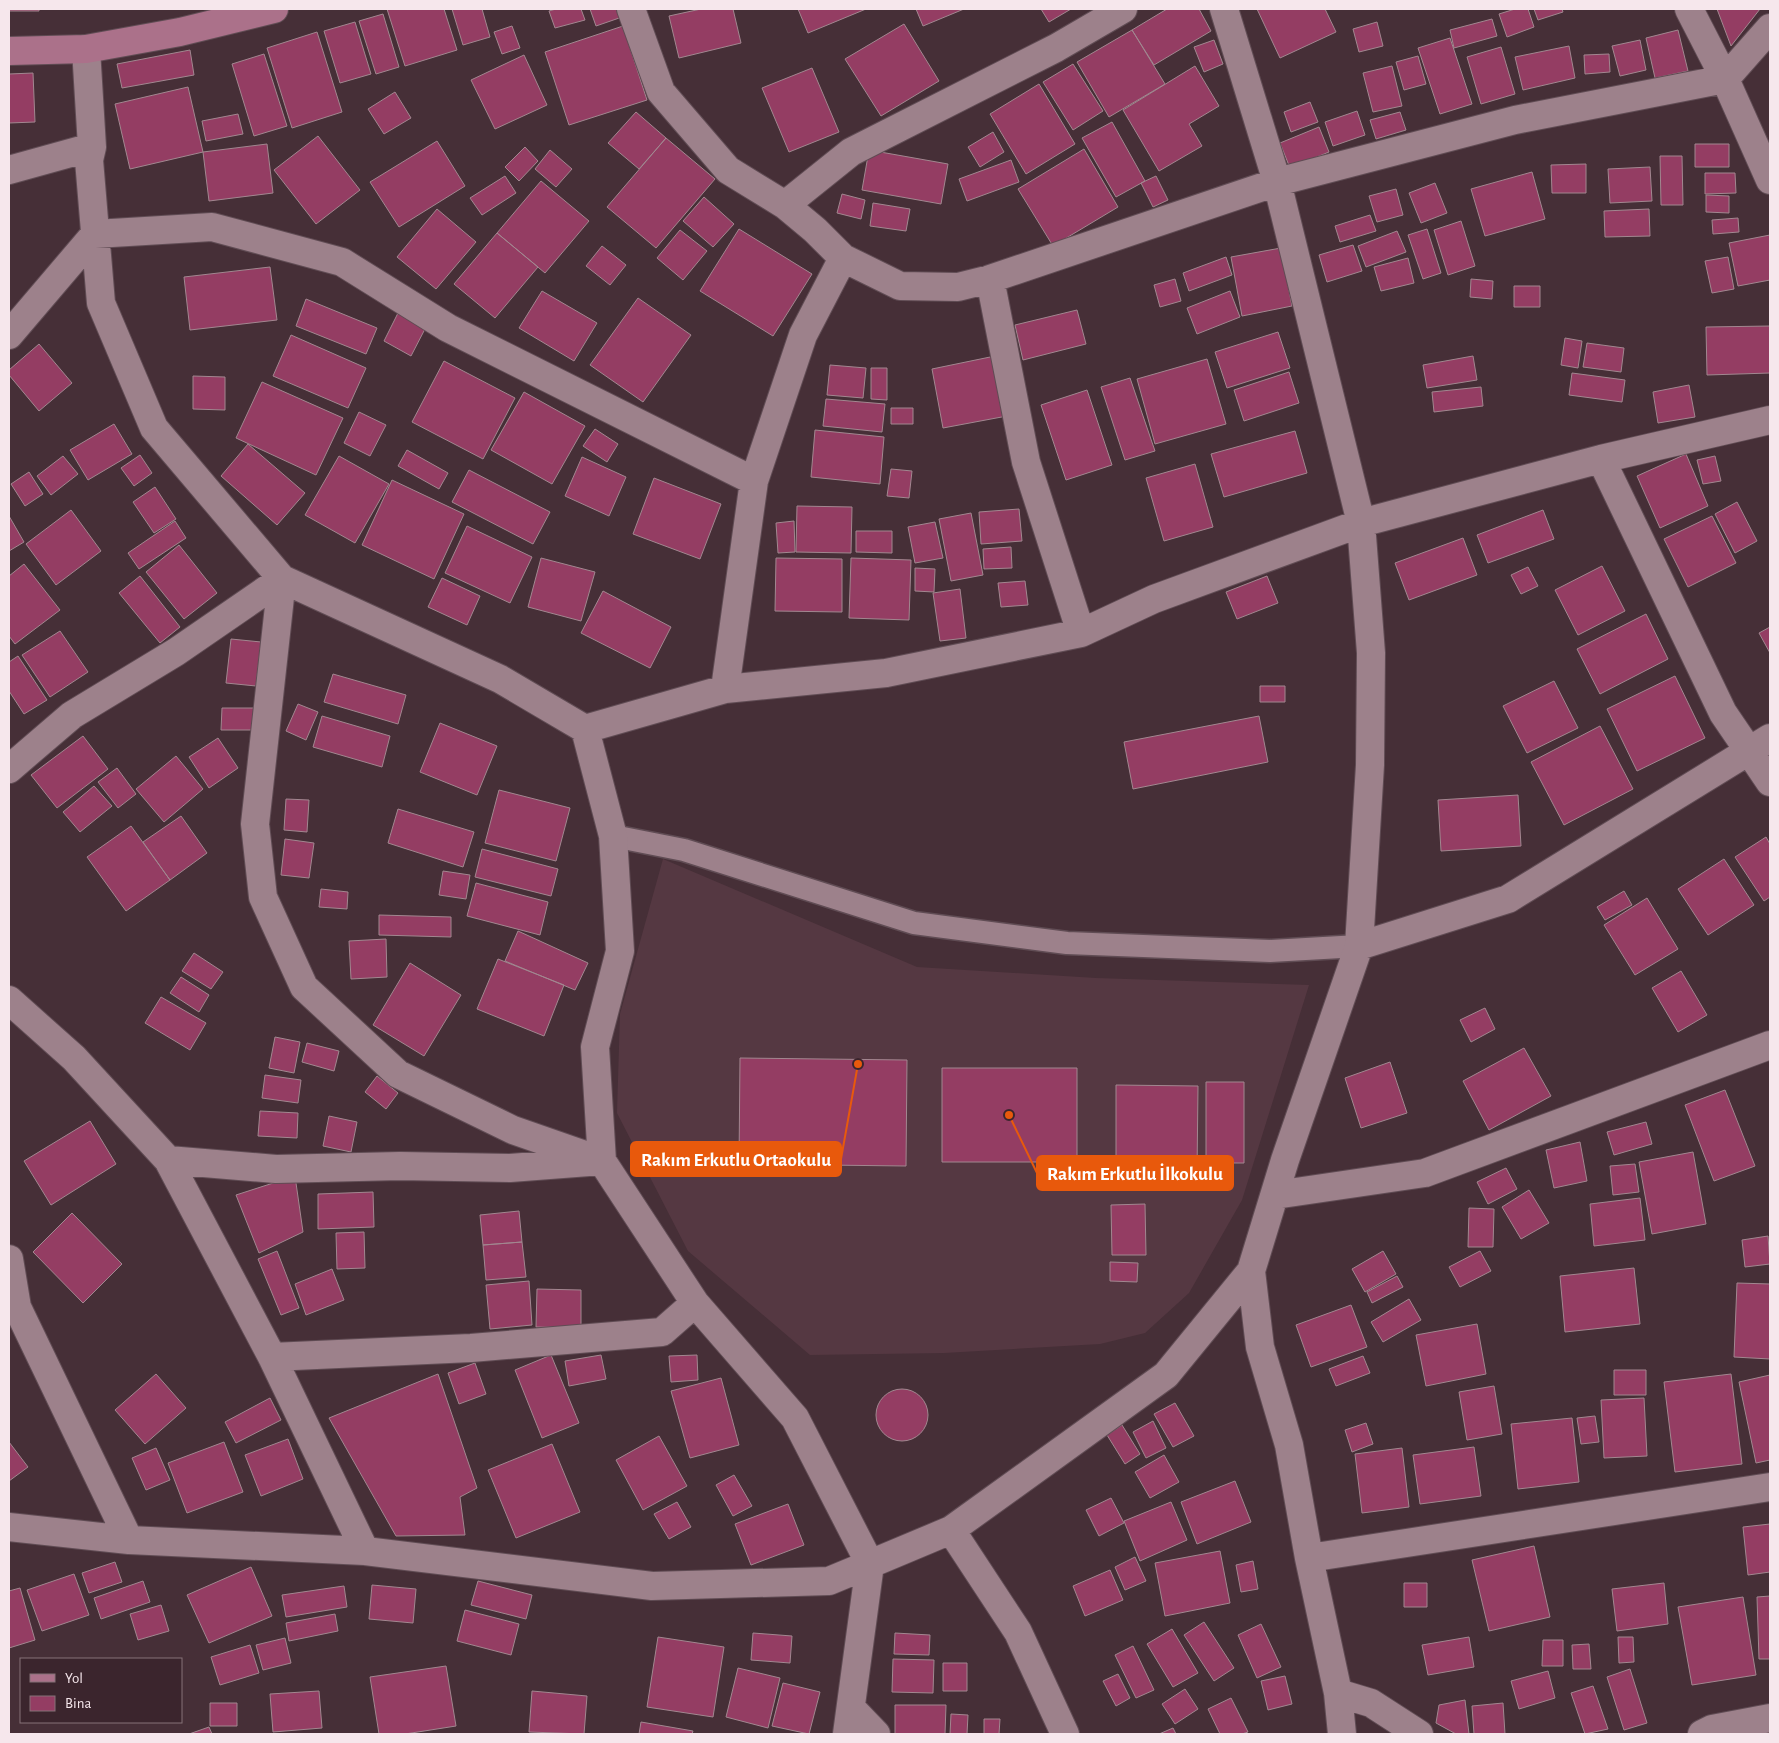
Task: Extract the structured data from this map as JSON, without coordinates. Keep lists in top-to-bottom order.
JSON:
{
  "places": ["Rakım Erkutlu Ortaokulu", "Rakım Erkutlu İlkokulu"],
  "legend": ["Yol", "Bina"]
}
